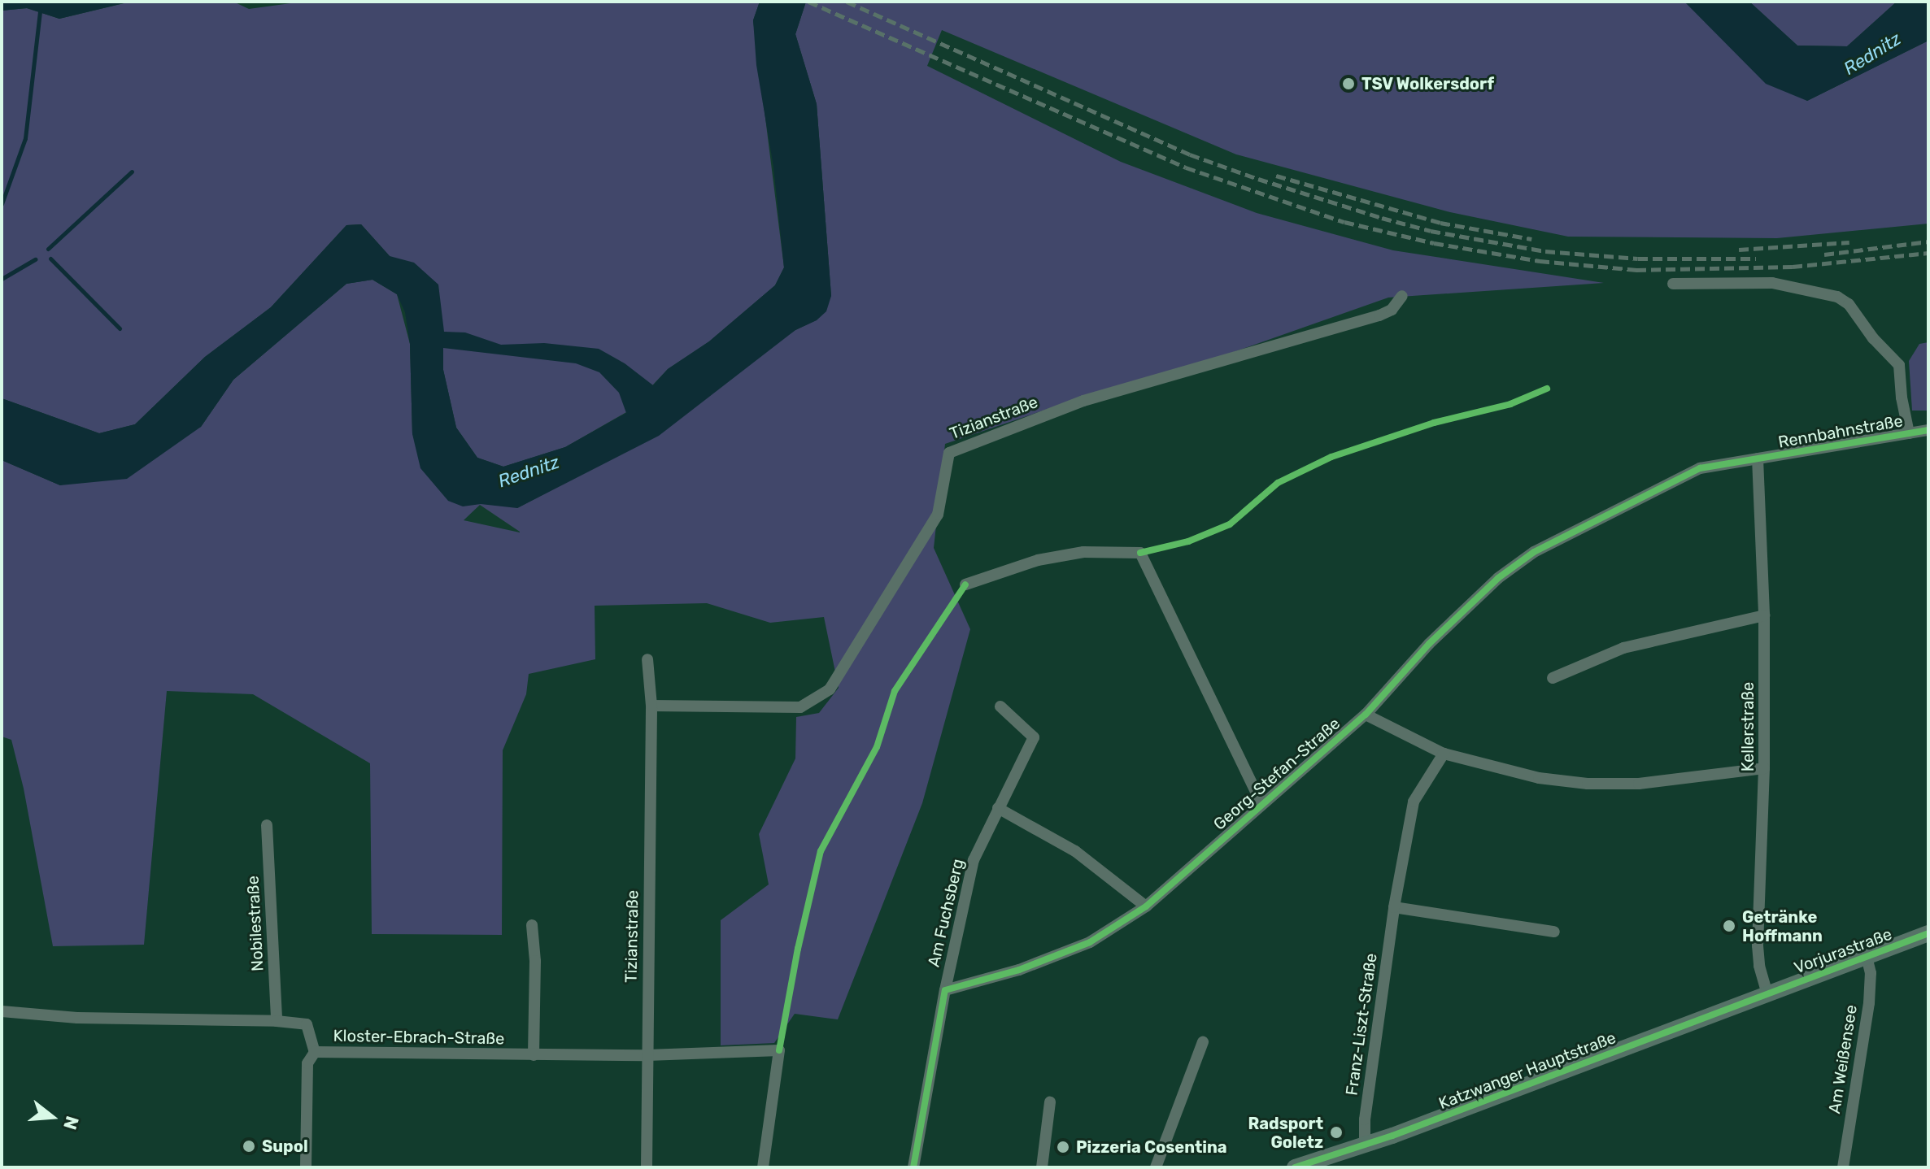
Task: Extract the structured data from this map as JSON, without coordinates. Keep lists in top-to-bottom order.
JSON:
{
  "streets": {
    "main road": ["Vorjurastraße", "Katzwanger Hauptstraße"],
    "street": [
      "Tizianstraße",
      "Rennbahnstraße",
      "Kellerstraße",
      "Georg-Stefan-Straße",
      "Am Fuchsberg",
      "Nobilestraße",
      "Franz-Liszt-Straße",
      "Kloster-Ebrach-Straße",
      "Am Weißensee"
    ]
  },
  "crossings": [
    ["Tizianstraße", "Kloster-Ebrach-Straße"],
    ["Rennbahnstraße", "Kellerstraße"],
    ["Rennbahnstraße", "Georg-Stefan-Straße"],
    ["Kellerstraße", "Georg-Stefan-Straße"],
    ["Kellerstraße", "Vorjurastraße"],
    ["Kellerstraße", "Katzwanger Hauptstraße"],
    ["Georg-Stefan-Straße", "Am Fuchsberg"],
    ["Nobilestraße", "Kloster-Ebrach-Straße"],
    ["Vorjurastraße", "Am Weißensee"],
    ["Vorjurastraße", "Katzwanger Hauptstraße"],
    ["Franz-Liszt-Straße", "Katzwanger Hauptstraße"]
  ],
  "water": ["Rednitz"],
  "places": [
    "TSV Wolkersdorf",
    "Getränke Hoffmann",
    "Radsport Goletz",
    "Supol",
    "Pizzeria Cosentina"
  ],
  "north": "right"
}
